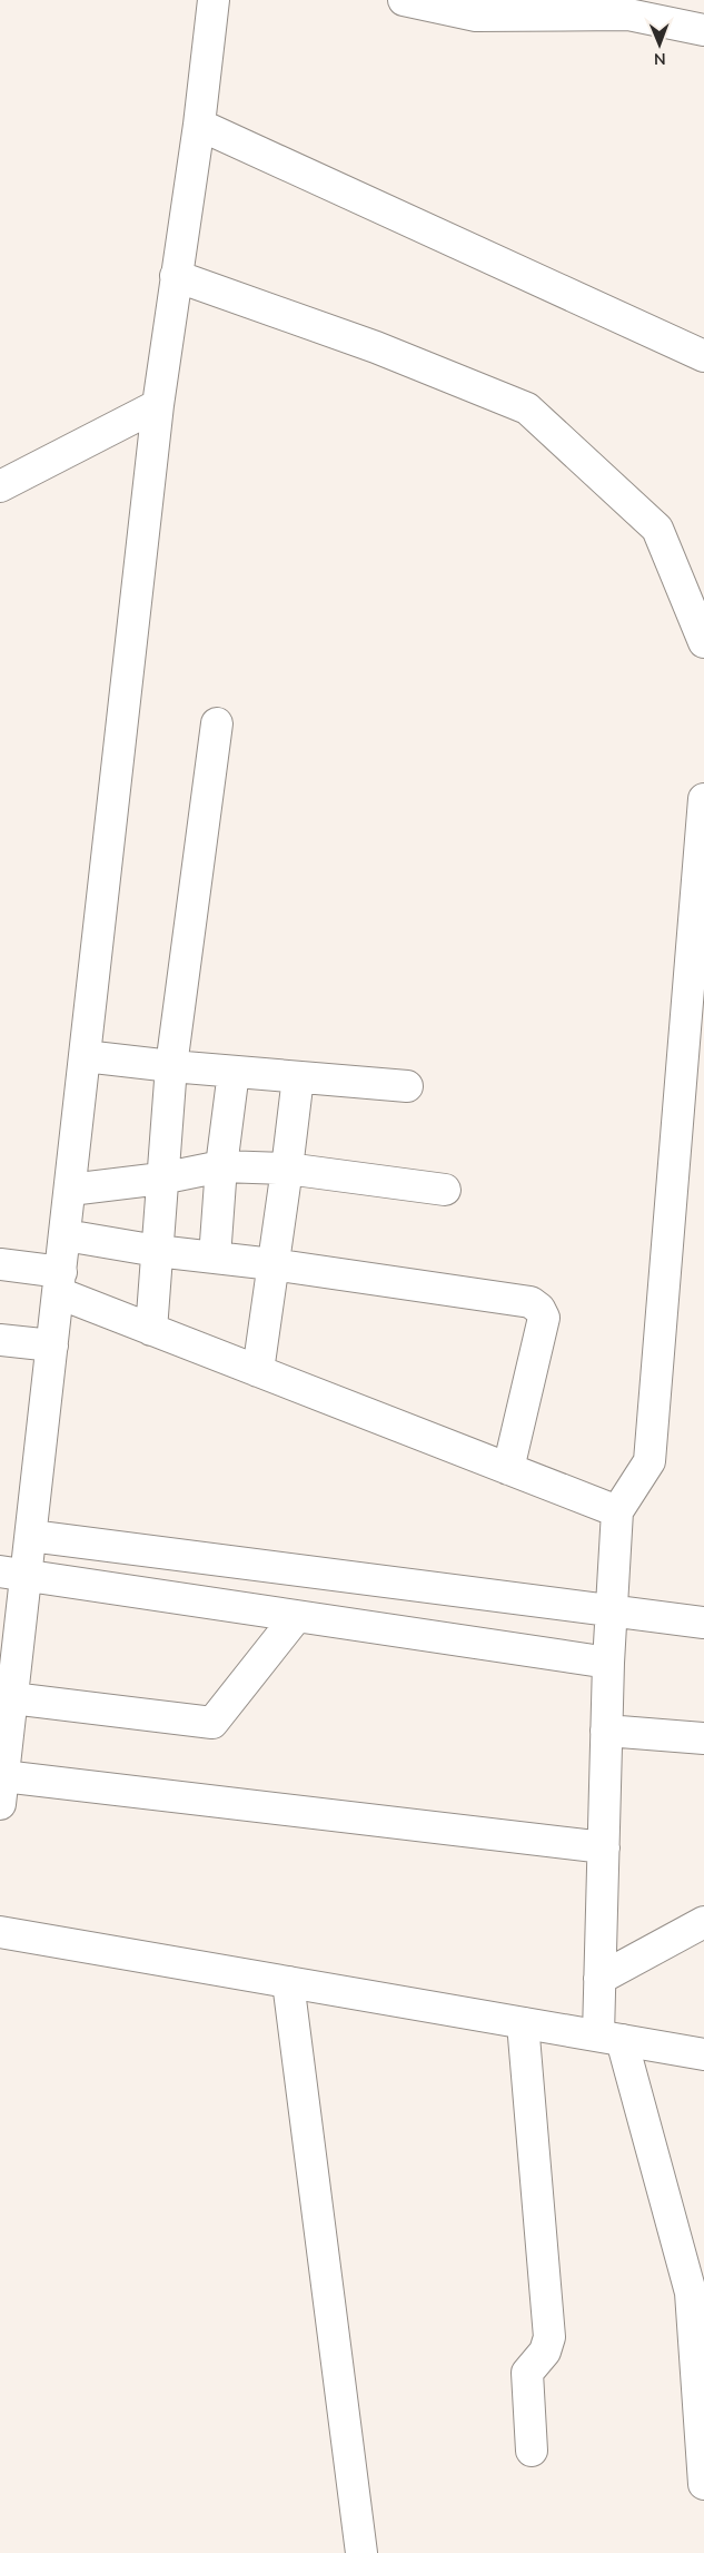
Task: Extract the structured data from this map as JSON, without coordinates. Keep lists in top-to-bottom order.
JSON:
{
  "north": "bottom"
}
